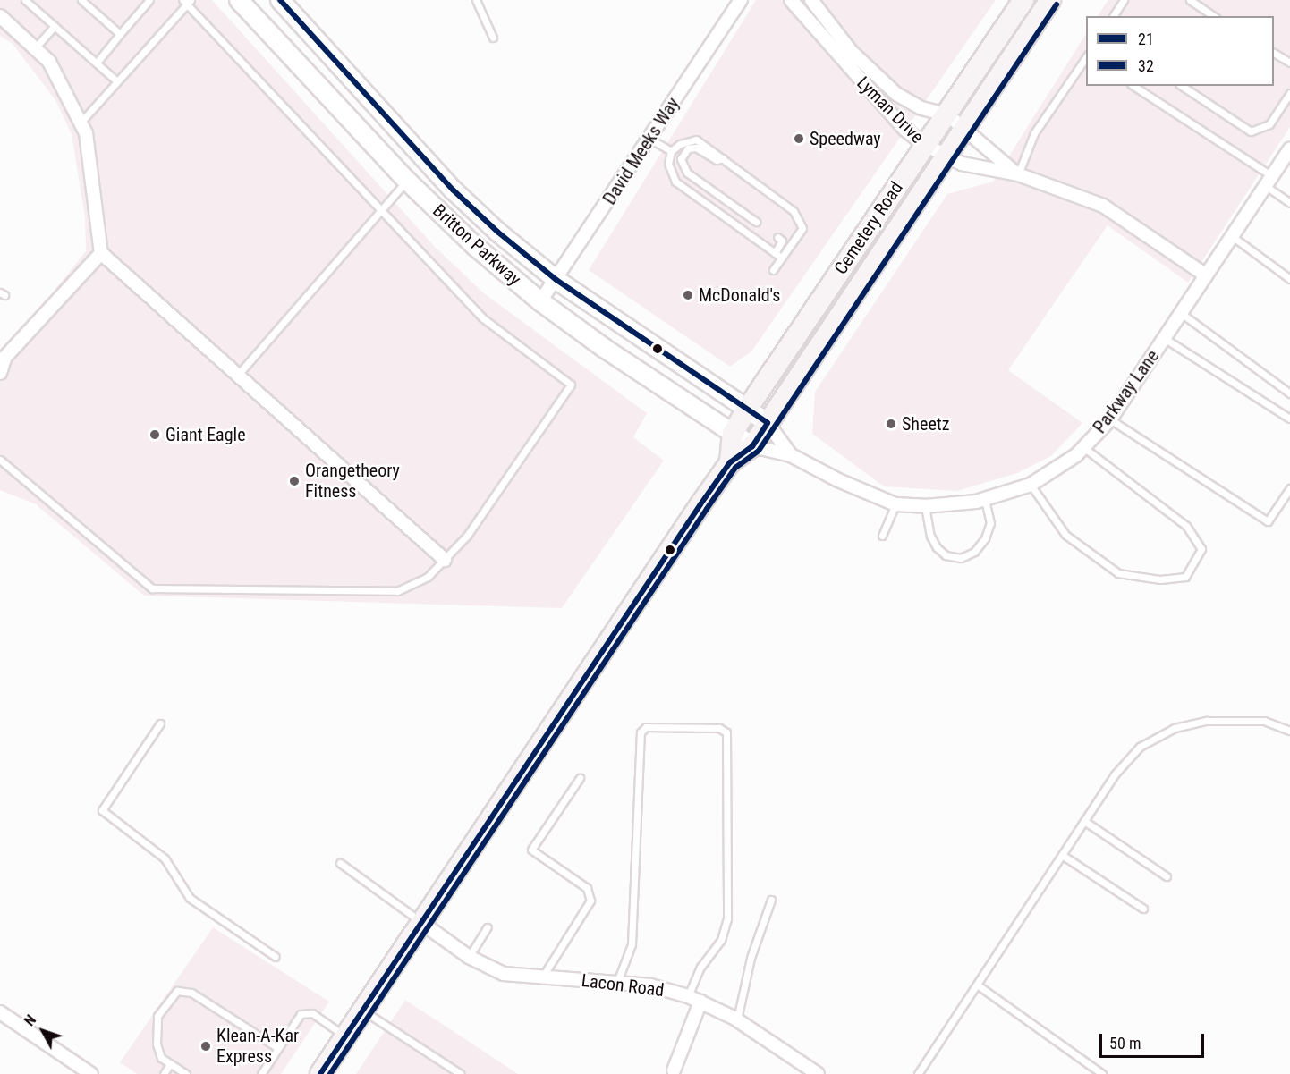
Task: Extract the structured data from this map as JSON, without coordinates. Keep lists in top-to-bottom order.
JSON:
{
  "streets": {
    "main road": ["Cemetery Road", "Britton Parkway"],
    "street": [
      "Lyman Drive",
      "David Meeks Way",
      "Parkway Lane",
      "Lacon Road"
    ]
  },
  "crossings": [
    ["Lyman Drive", "Cemetery Road"],
    ["Lyman Drive", "Parkway Lane"],
    ["David Meeks Way", "Britton Parkway"],
    ["Cemetery Road", "Britton Parkway"],
    ["Cemetery Road", "Parkway Lane"],
    ["Cemetery Road", "Lacon Road"],
    ["Britton Parkway", "Parkway Lane"]
  ],
  "places": [
    "Speedway",
    "McDonald's",
    "Sheetz",
    "Giant Eagle",
    "Orangetheory Fitness",
    "Klean-A-Kar Express"
  ],
  "lines": ["transit line 21", "transit line 32"],
  "legend": ["21", "32"],
  "scale_bar": "50 m",
  "north": "top left"
}
